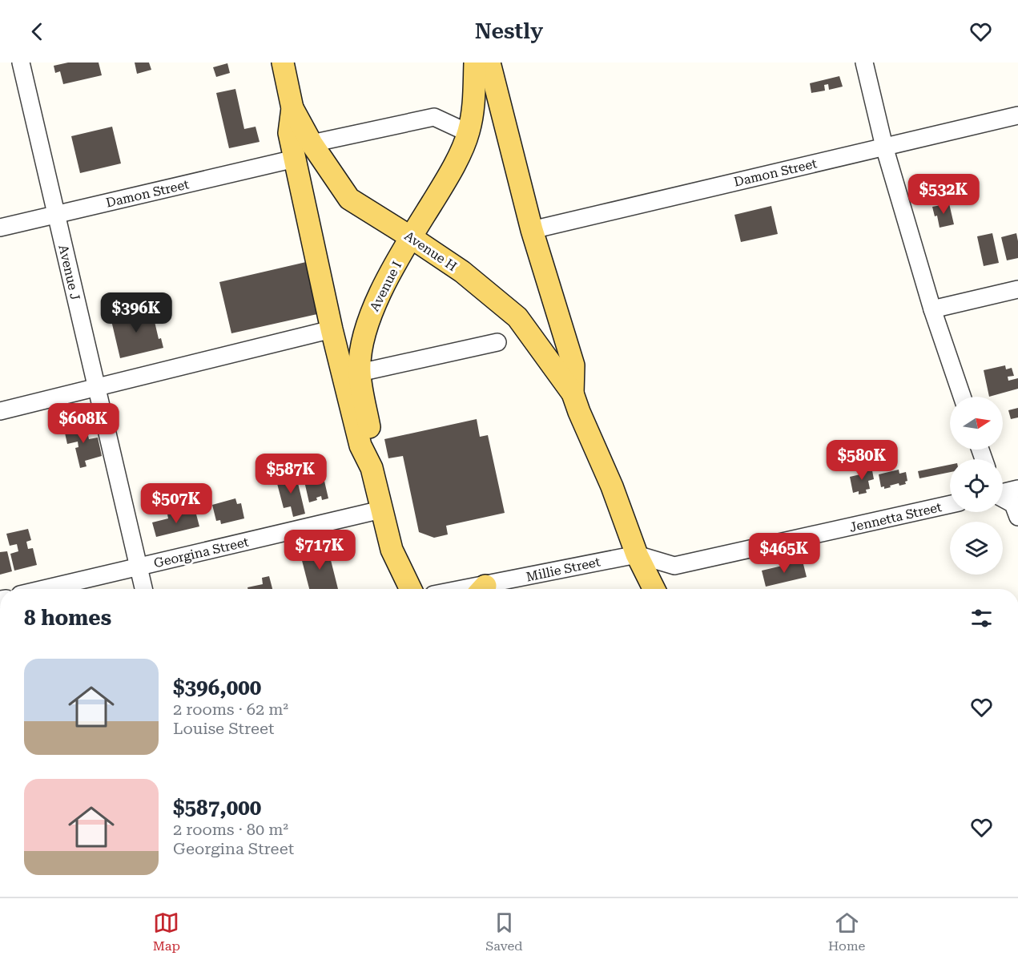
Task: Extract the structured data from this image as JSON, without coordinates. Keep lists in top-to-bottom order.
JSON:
{
  "streets": {
    "main road": ["Avenue H", "Avenue I"],
    "street": [
      "Damon Street",
      "Avenue J",
      "Jennetta Street",
      "Georgina Street",
      "Millie Street"
    ]
  },
  "crossings": [
    ["Damon Street", "Avenue H"],
    ["Damon Street", "Avenue J"],
    ["Damon Street", "Avenue I"],
    ["Avenue H", "Avenue I"],
    ["Avenue H", "Jennetta Street"],
    ["Avenue H", "Millie Street"],
    ["Avenue J", "Georgina Street"],
    ["Avenue I", "Georgina Street"],
    ["Jennetta Street", "Millie Street"]
  ],
  "north": "right",
  "page": {
    "header": "Nestly",
    "price": [
      "$532K",
      "$396K",
      "$608K",
      "$580K",
      "$587K",
      "$507K",
      "$717K",
      "$465K"
    ],
    "heading": "8 homes",
    "list": [
      {
        "name": "$396,000",
        "note": "2 rooms · 62 m² · Louise Street"
      },
      {
        "name": "$587,000",
        "note": "2 rooms · 80 m² · Georgina Street"
      }
    ],
    "tabs": ["Map", "Saved", "Home"]
  }
}
